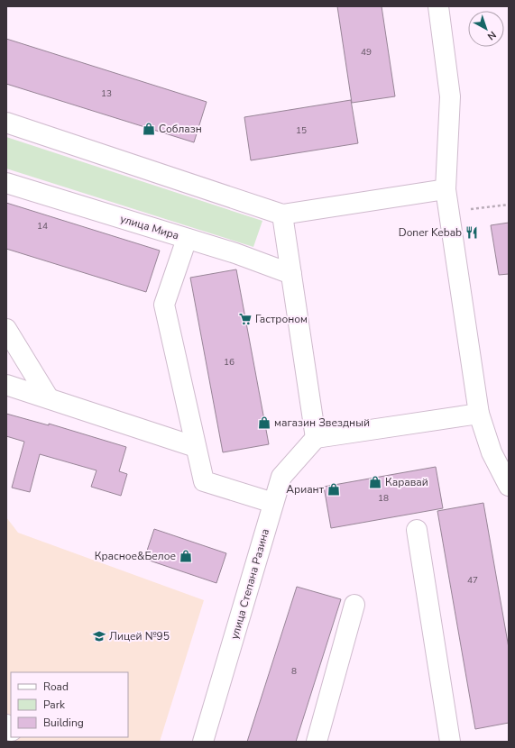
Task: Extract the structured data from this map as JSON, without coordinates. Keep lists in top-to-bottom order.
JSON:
{
  "streets": {
    "street": ["улица Мира", "улица Степана Разина"]
  },
  "places": {
    "shop": [
      "Соблазн",
      "магазин Звездный",
      "Каравай",
      "Ариант",
      "Красное&Белое"
    ],
    "restaurant": ["Doner Kebab"],
    "supermarket": ["Гастроном"],
    "school or university": ["Лицей №95"]
  },
  "house_numbers": [
    "49",
    "13",
    "15",
    "14",
    "16",
    "18",
    "47",
    "8"
  ],
  "legend": ["Road", "Park", "Building"],
  "north": "bottom right"
}
